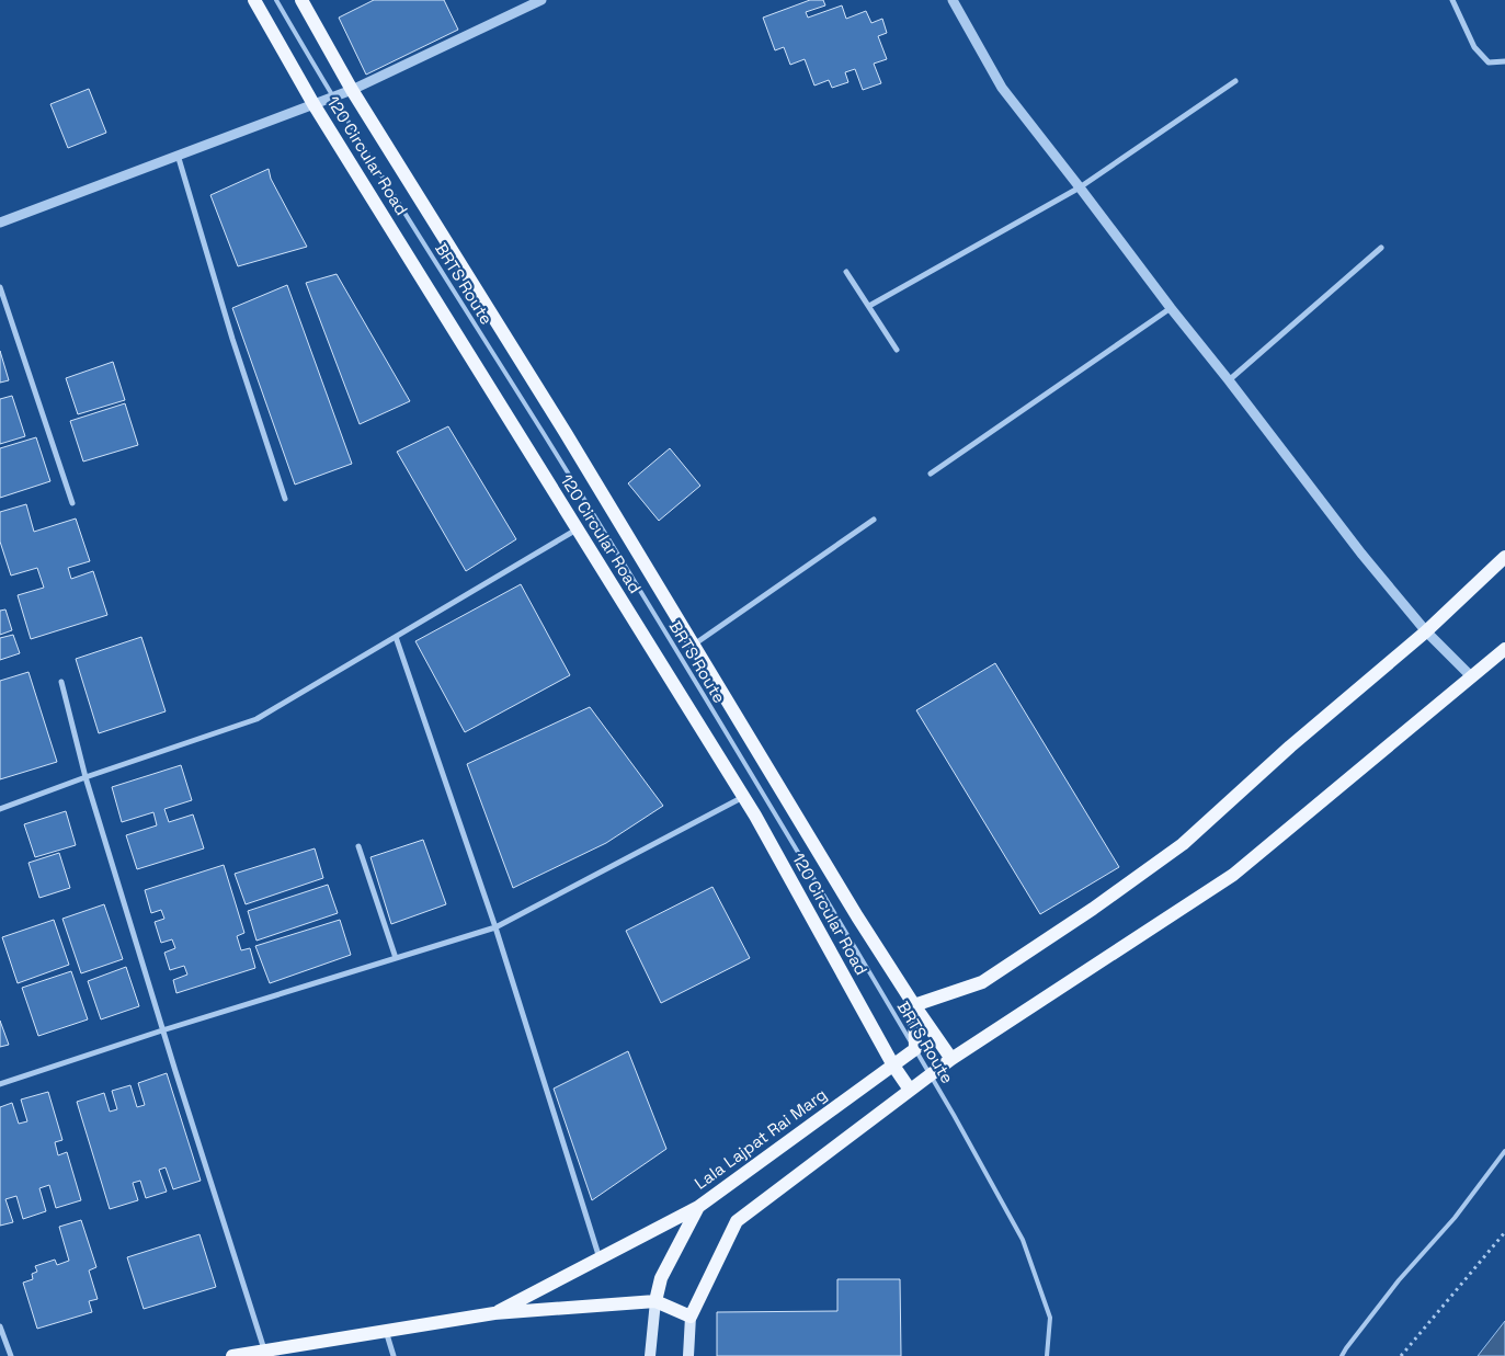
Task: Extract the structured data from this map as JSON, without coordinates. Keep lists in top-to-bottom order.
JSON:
{
  "streets": {
    "main road": ["120 Circular Road", "Lala Lajpat Rai Marg"],
    "lane": ["BRTS Route"]
  },
  "crossings": [
    ["120 Circular Road", "Lala Lajpat Rai Marg"],
    ["BRTS Route", "Lala Lajpat Rai Marg"]
  ]
}
